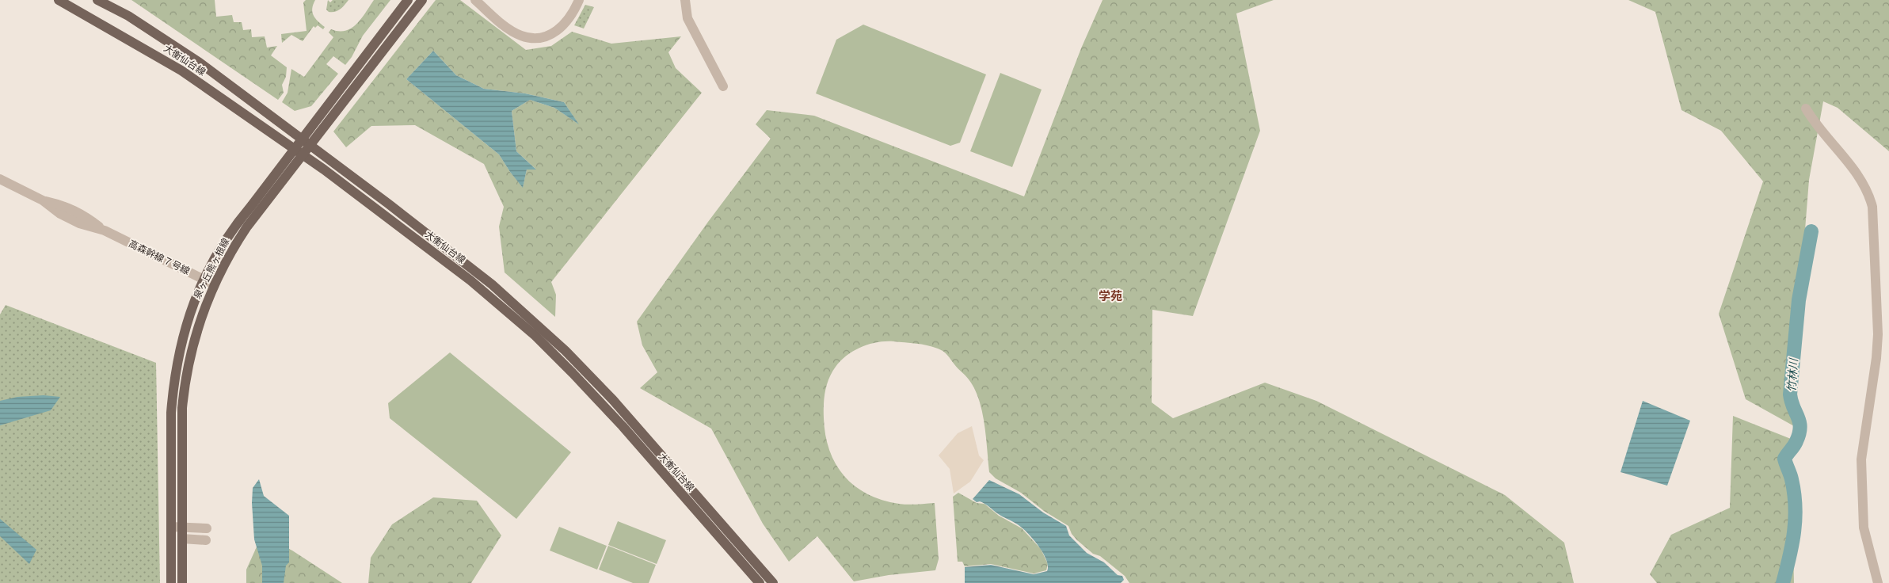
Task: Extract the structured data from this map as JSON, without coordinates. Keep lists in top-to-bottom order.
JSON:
{
  "streets": {
    "main road": ["大衡仙台線", "泉ヶ丘熊ヶ根線"],
    "street": ["高森幹線７号線"]
  },
  "crossings": [
    ["大衡仙台線", "泉ヶ丘熊ヶ根線"],
    ["高森幹線７号線", "泉ヶ丘熊ヶ根線"]
  ],
  "districts": ["学苑"],
  "water": ["竹林川"]
}
